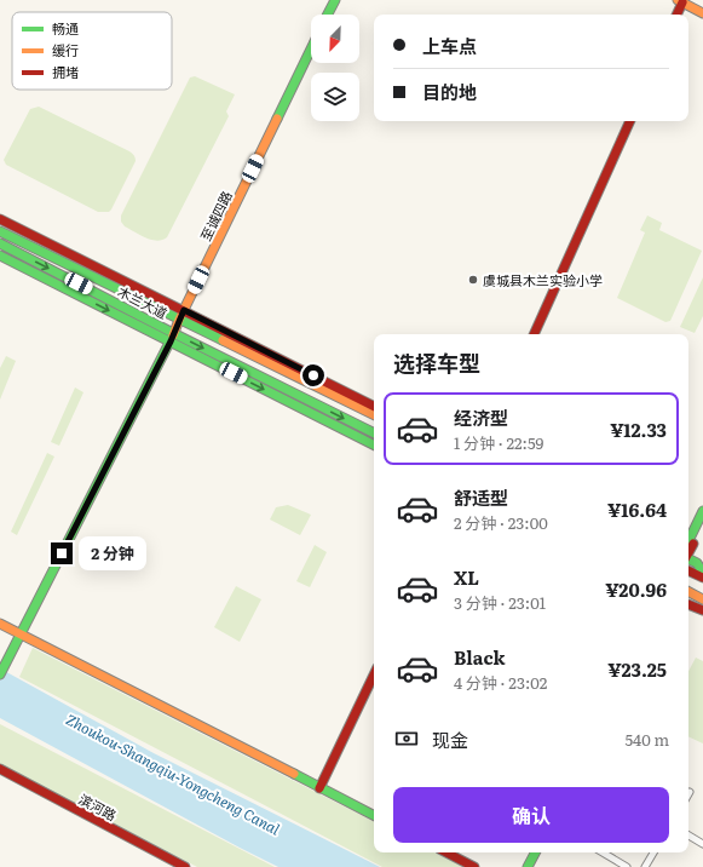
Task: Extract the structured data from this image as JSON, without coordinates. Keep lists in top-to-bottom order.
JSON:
{
  "streets": {
    "main road": ["至诚四路", "木兰大道", "滨河路"]
  },
  "crossings": [
    ["至诚四路", "木兰大道"]
  ],
  "water": ["Zhoukou-Shangqiu-Yongcheng Canal"],
  "places": ["虞城县木兰实验小学"],
  "legend": ["畅通", "缓行", "拥堵"],
  "north": "bottom left",
  "page": {
    "banner": ["上车点", "目的地"],
    "heading": "选择车型",
    "list": [
      {
        "name": "经济型",
        "note": "1 分钟 · 22:59",
        "value": "¥12.33"
      },
      {
        "name": "舒适型",
        "note": "2 分钟 · 23:00",
        "value": "¥16.64"
      },
      {
        "name": "XL",
        "note": "3 分钟 · 23:01",
        "value": "¥20.96"
      },
      {
        "name": "Black",
        "note": "4 分钟 · 23:02",
        "value": "¥23.25"
      }
    ],
    "bubble": "2 分钟",
    "pay": ["现金", "540 m"],
    "buttons": "确认"
  }
}
